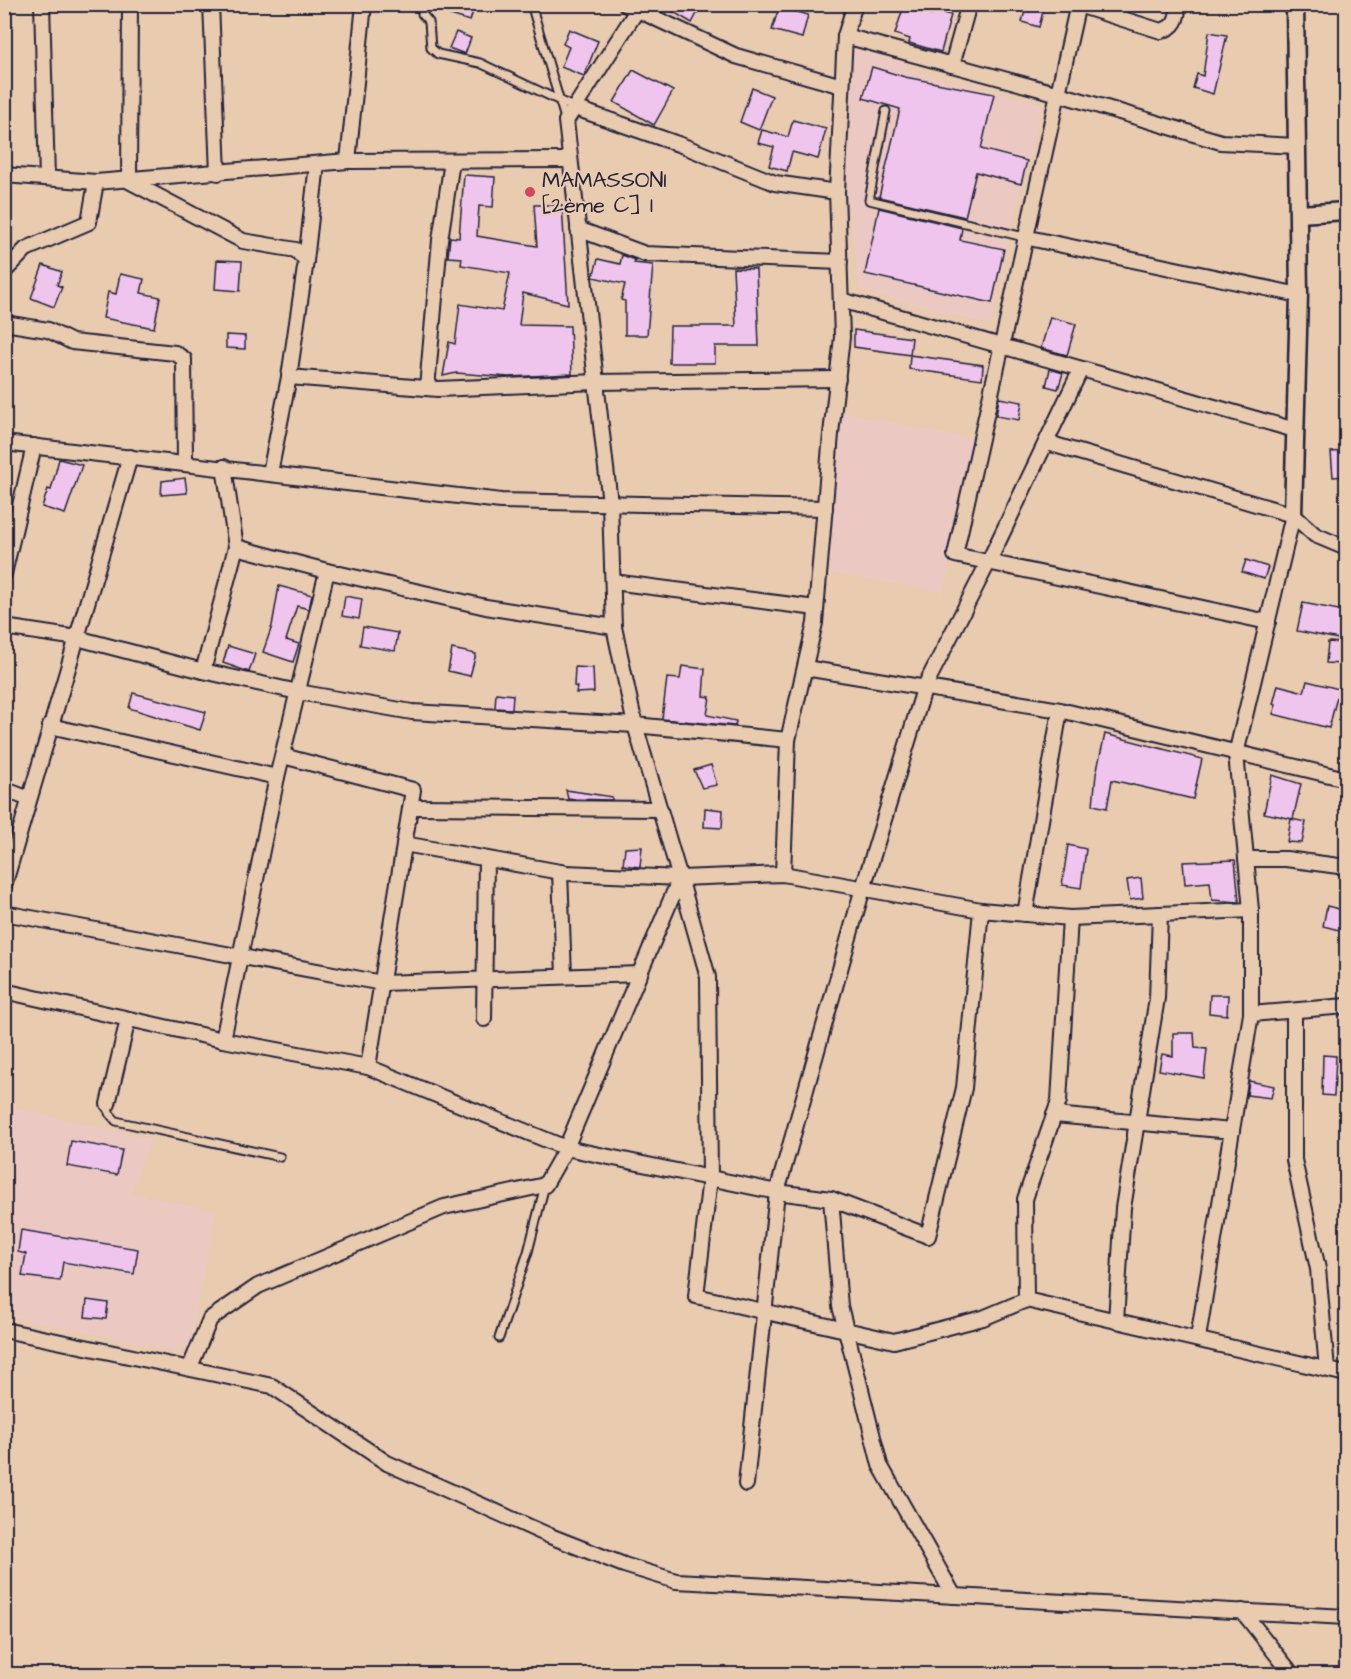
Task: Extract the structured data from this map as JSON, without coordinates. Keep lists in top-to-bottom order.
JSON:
{
  "places": ["MAMASSONI [2ème C] I"]
}
